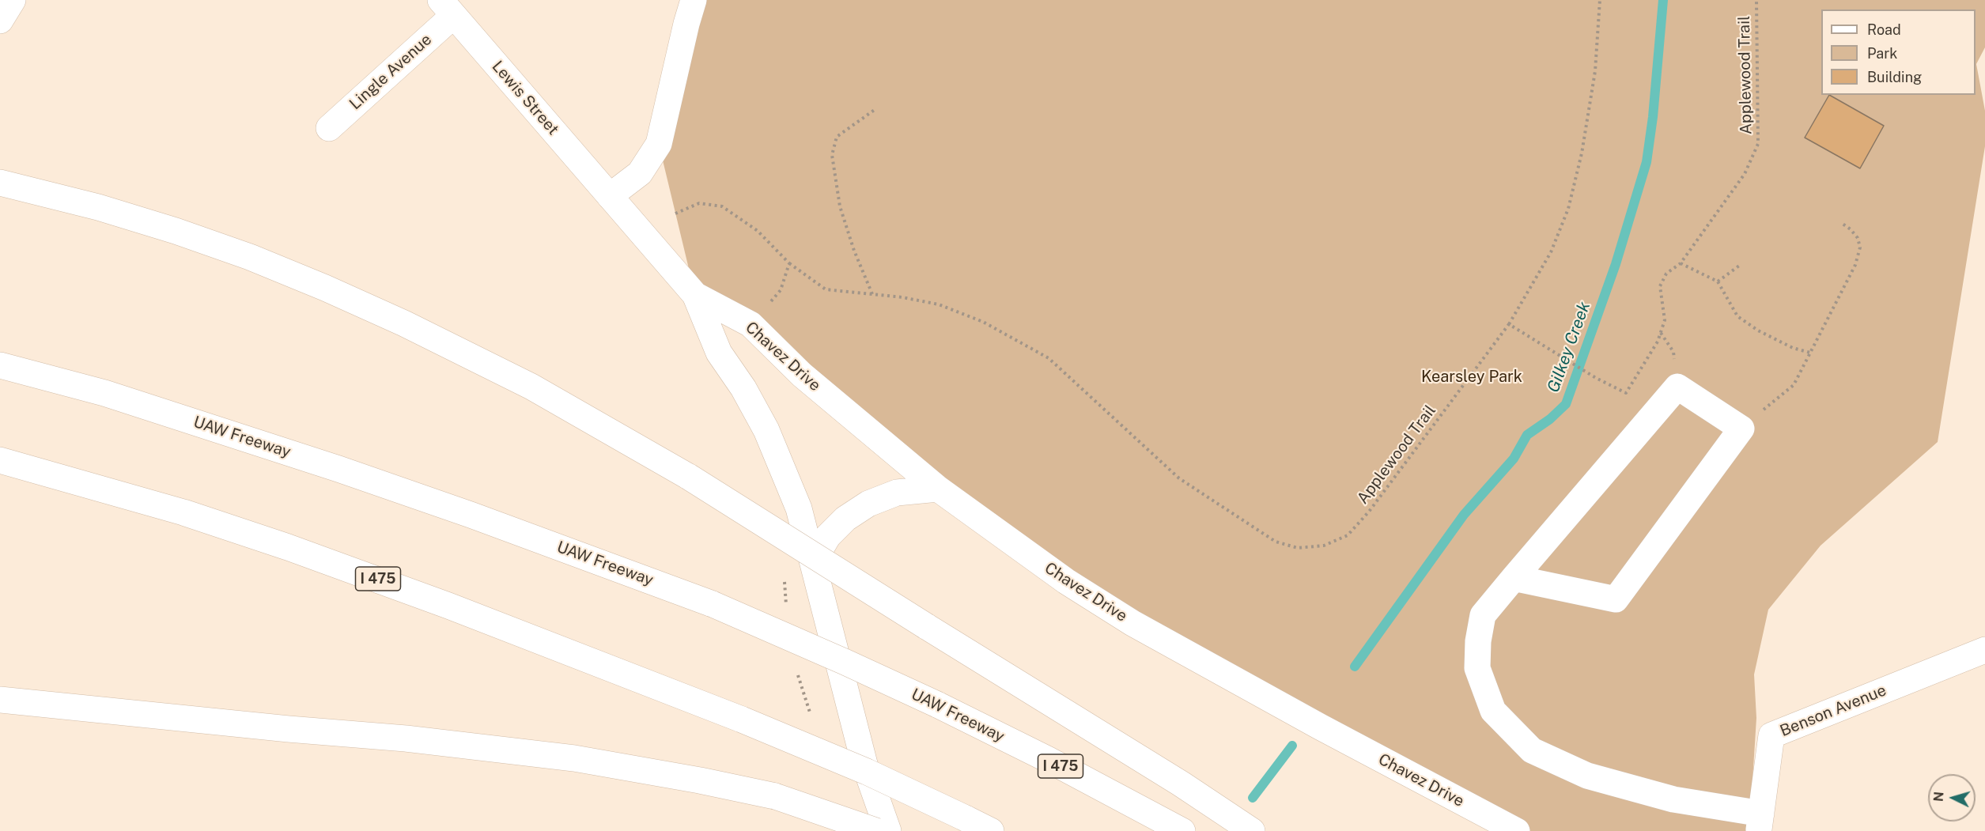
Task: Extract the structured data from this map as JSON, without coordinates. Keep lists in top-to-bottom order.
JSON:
{
  "streets": {
    "main road": [
      "Lingle Avenue",
      "Lewis Street",
      "Chavez Drive",
      "UAW Freeway",
      "I 475",
      "Benson Avenue"
    ],
    "path": ["Applewood Trail"]
  },
  "crossings": [
    ["Lingle Avenue", "Lewis Street"],
    ["Lewis Street", "Chavez Drive"]
  ],
  "water": ["Gilkey Creek"],
  "parks": ["Kearsley Park"],
  "legend": ["Road", "Park", "Building"],
  "north": "left"
}
